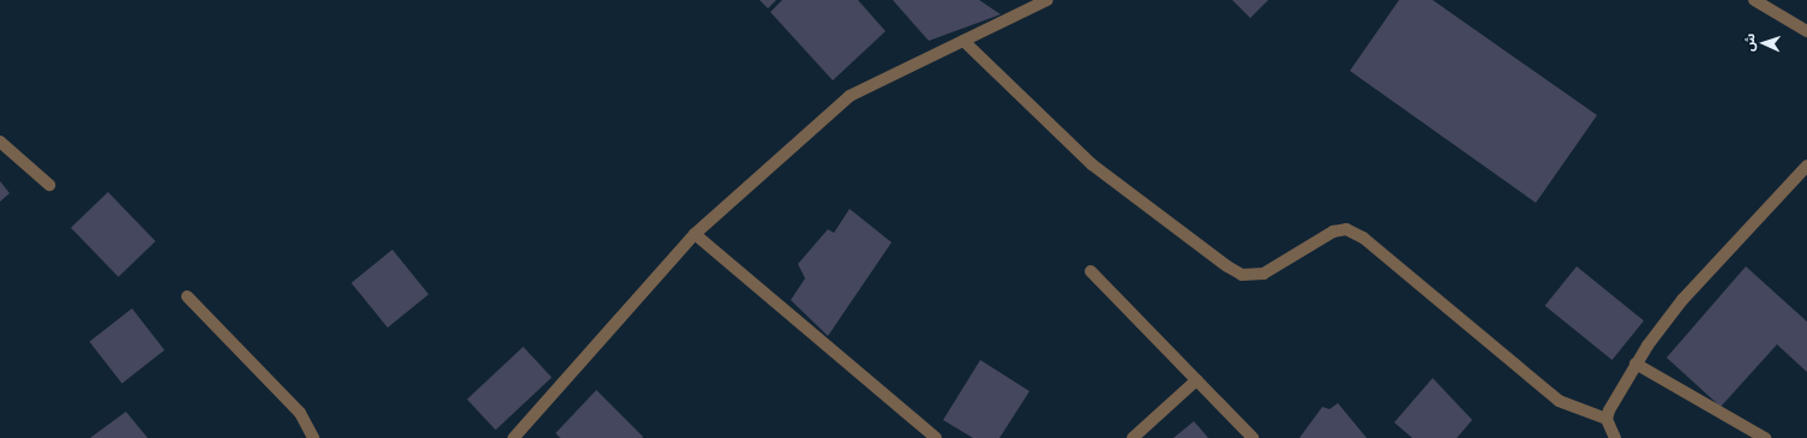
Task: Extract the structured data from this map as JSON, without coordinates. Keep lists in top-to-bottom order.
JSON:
{
  "north": "left"
}
